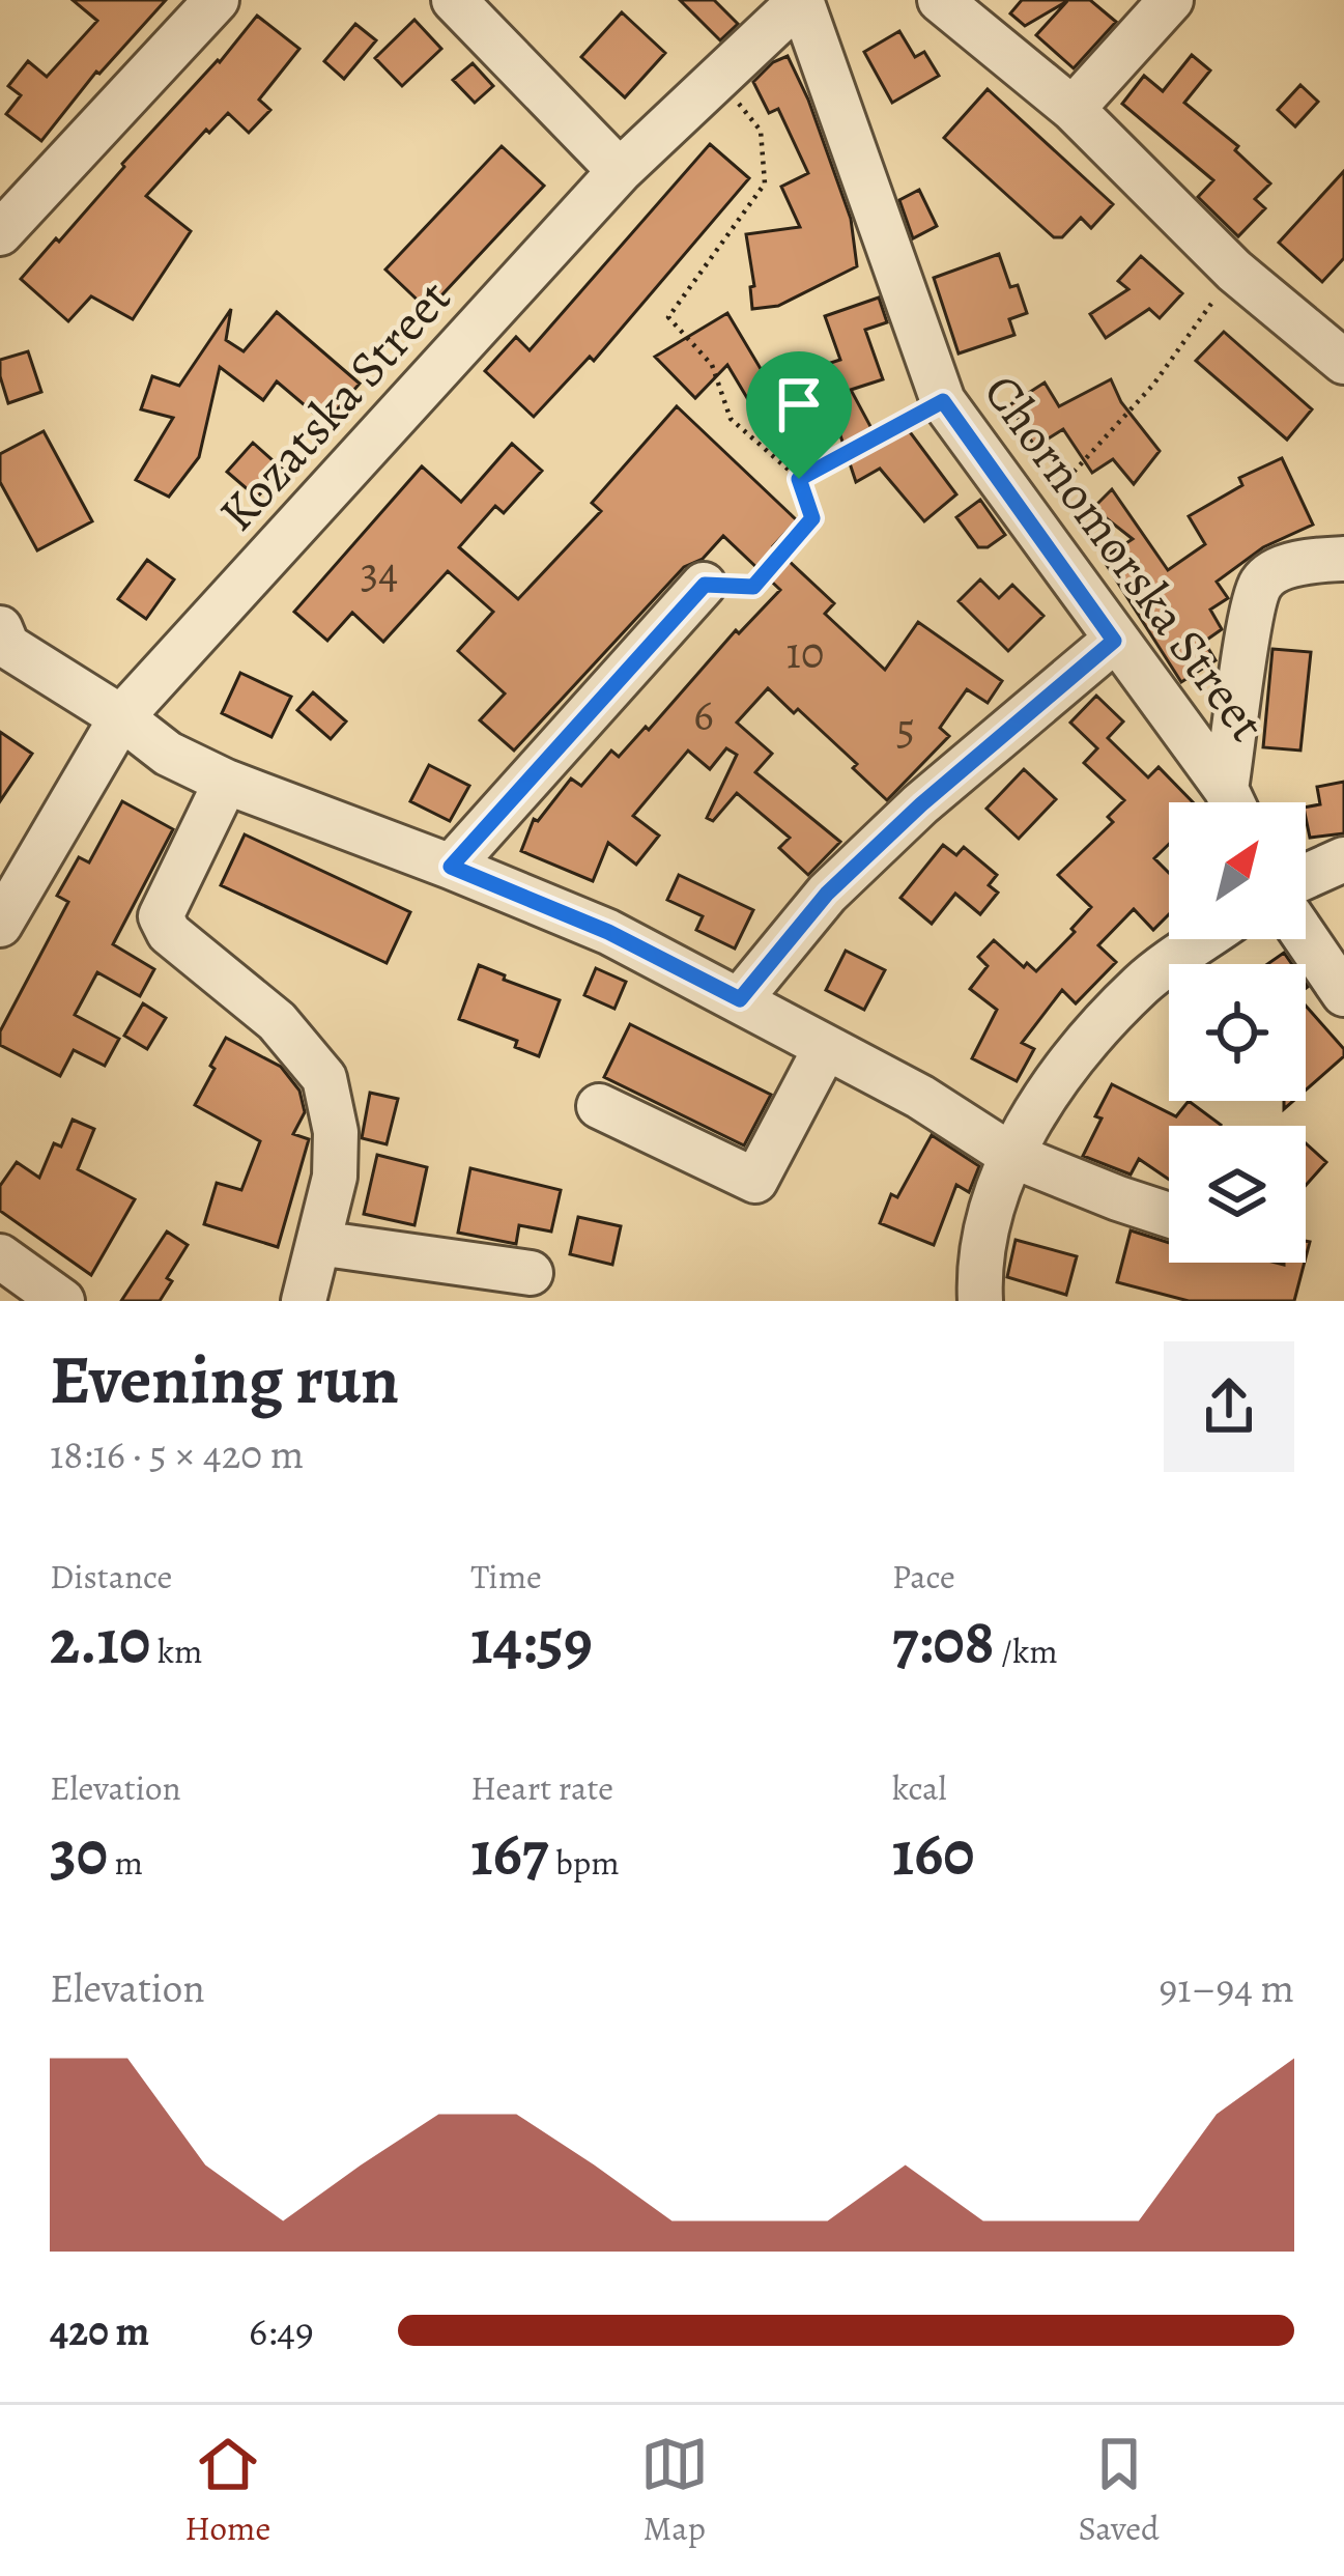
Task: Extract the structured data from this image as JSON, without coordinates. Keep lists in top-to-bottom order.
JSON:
{
  "streets": {
    "street": ["Kozatska Street", "Chornomorska Street"]
  },
  "crossings": [
    ["Kozatska Street", "Chornomorska Street"]
  ],
  "house_numbers": [
    "34",
    "10",
    "6",
    "5"
  ],
  "north": "top right",
  "page": {
    "heading": ["Evening run", "18:16 · 5 × 420 m"],
    "stats": [
      ["Distance", "2.10 km"],
      ["Time", "14:59"],
      ["Pace", "7:08 /km"],
      ["Elevation", "30 m"],
      ["Heart rate", "167 bpm"],
      ["kcal", "160"]
    ],
    "chart": ["Elevation", "91–94 m"],
    "list": [
      {
        "name": "420 m",
        "note": "6:49"
      }
    ],
    "tabs": ["Home", "Map", "Saved"]
  }
}
